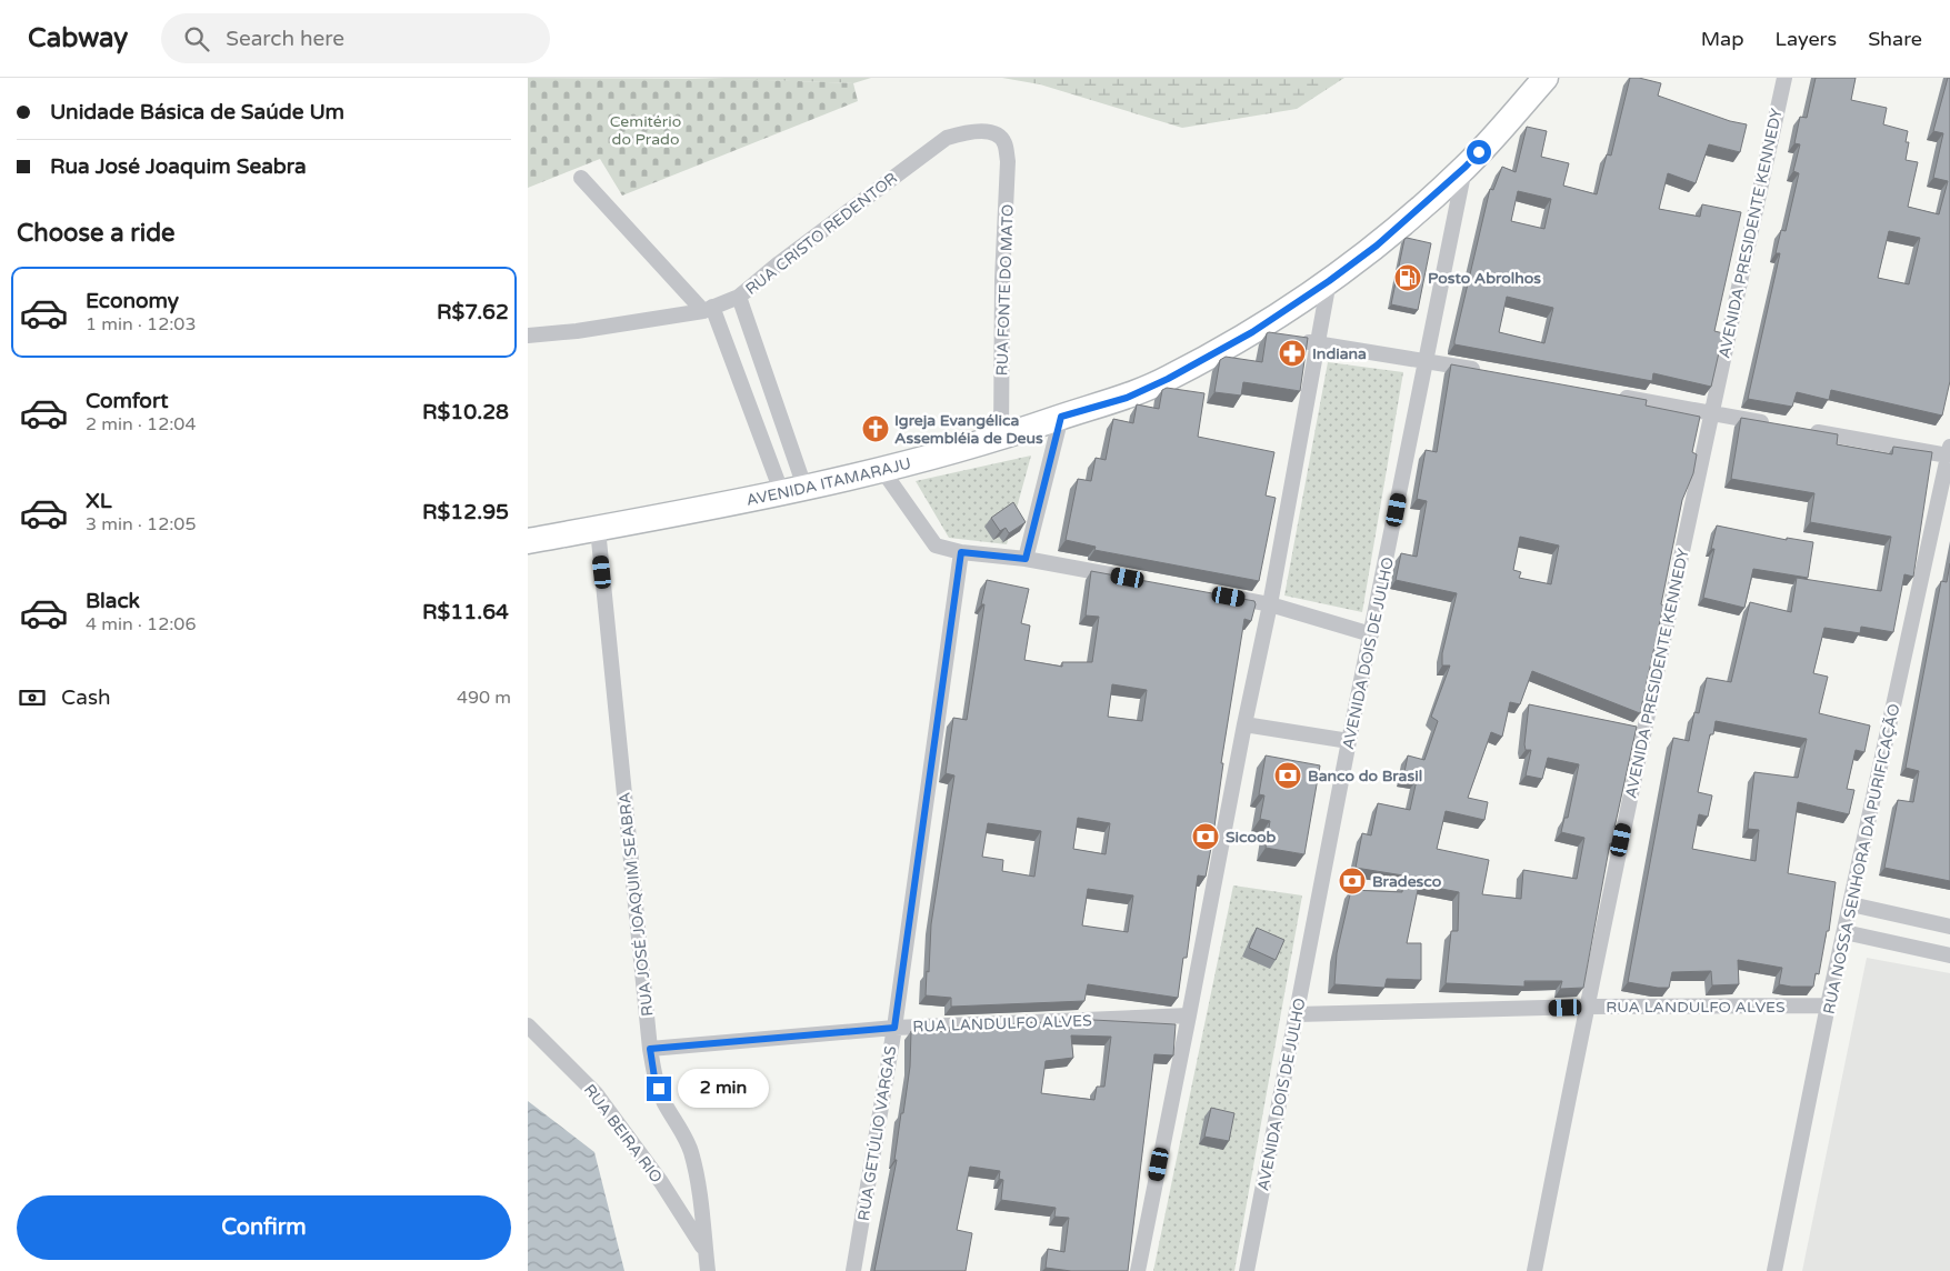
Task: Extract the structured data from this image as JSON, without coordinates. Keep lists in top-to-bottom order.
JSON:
{
  "streets": {
    "main road": ["AVENIDA ITAMARAJU"],
    "street": [
      "RUA CRISTO REDENTOR",
      "AVENIDA PRESIDENTE KENNEDY",
      "RUA FONTE DO MATO",
      "AVENIDA DOIS DE JULHO",
      "RUA NOSSA SENHORA DA PURIFICAÇÃO",
      "RUA JOSÉ JOAQUIM SEABRA",
      "RUA LANDULFO ALVES",
      "RUA BEIRA RIO",
      "RUA GETÚLIO VARGAS"
    ]
  },
  "crossings": [
    ["RUA CRISTO REDENTOR", "RUA FONTE DO MATO"],
    ["AVENIDA PRESIDENTE KENNEDY", "RUA LANDULFO ALVES"],
    ["RUA FONTE DO MATO", "AVENIDA ITAMARAJU"],
    ["AVENIDA ITAMARAJU", "AVENIDA DOIS DE JULHO"],
    ["AVENIDA ITAMARAJU", "RUA JOSÉ JOAQUIM SEABRA"],
    ["AVENIDA DOIS DE JULHO", "RUA LANDULFO ALVES"],
    ["RUA NOSSA SENHORA DA PURIFICAÇÃO", "RUA LANDULFO ALVES"],
    ["RUA JOSÉ JOAQUIM SEABRA", "RUA LANDULFO ALVES"],
    ["RUA JOSÉ JOAQUIM SEABRA", "RUA BEIRA RIO"],
    ["RUA LANDULFO ALVES", "RUA GETÚLIO VARGAS"]
  ],
  "parks": ["Cemitério do Prado"],
  "places": {
    "fuel station": ["Posto Abrolhos"],
    "pharmacy": ["Indiana"],
    "church": ["Igreja Evangélica Assembléia de Deus"],
    "bank": ["Banco do Brasil", "Sicoob", "Bradesco"]
  },
  "page": {
    "header": "Cabway",
    "search": "Search here",
    "nav": ["Map", "Layers", "Share"],
    "banner": ["Unidade Básica de Saúde Um", "Rua José Joaquim Seabra"],
    "heading": "Choose a ride",
    "list": [
      {
        "name": "Economy",
        "note": "1 min · 12:03",
        "value": "R$7.62"
      },
      {
        "name": "Comfort",
        "note": "2 min · 12:04",
        "value": "R$10.28"
      },
      {
        "name": "XL",
        "note": "3 min · 12:05",
        "value": "R$12.95"
      },
      {
        "name": "Black",
        "note": "4 min · 12:06",
        "value": "R$11.64"
      }
    ],
    "pay": ["Cash", "490 m"],
    "bubble": "2 min",
    "buttons": "Confirm"
  }
}
